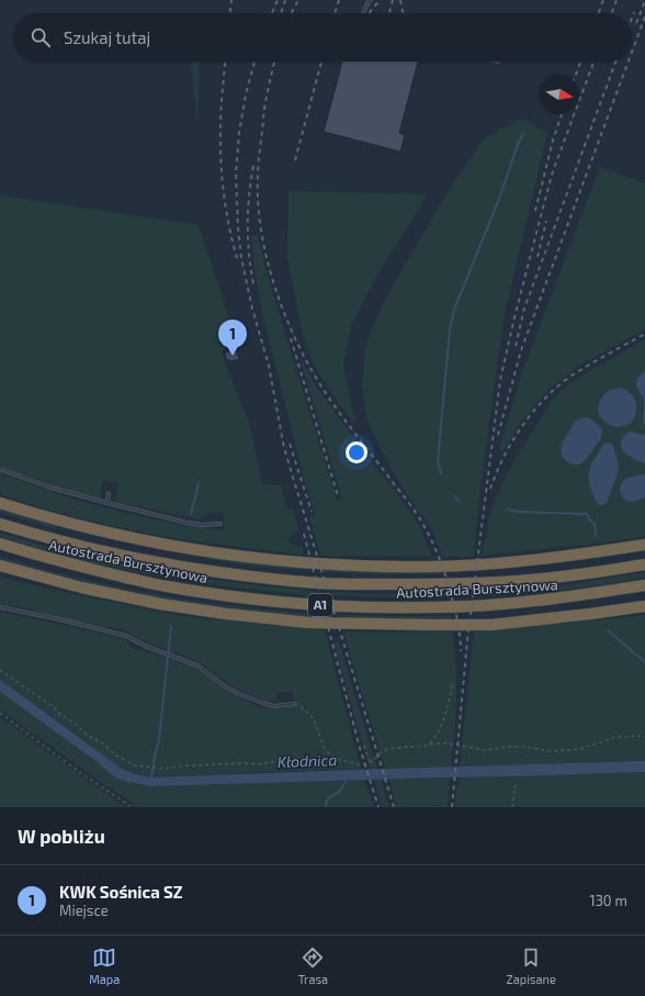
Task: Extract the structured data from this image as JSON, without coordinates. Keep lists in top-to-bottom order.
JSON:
{
  "streets": {
    "highway": ["Autostrada Bursztynowa", "A1"]
  },
  "water": ["Kłodnica"],
  "north": "right",
  "page": {
    "search": "Szukaj tutaj",
    "pins": "1",
    "heading": "W pobliżu",
    "list": [
      {
        "mark": "1",
        "name": "KWK Sośnica SZ",
        "note": "Miejsce",
        "value": "130 m"
      }
    ],
    "nav": ["Mapa", "Trasa", "Zapisane"]
  }
}
